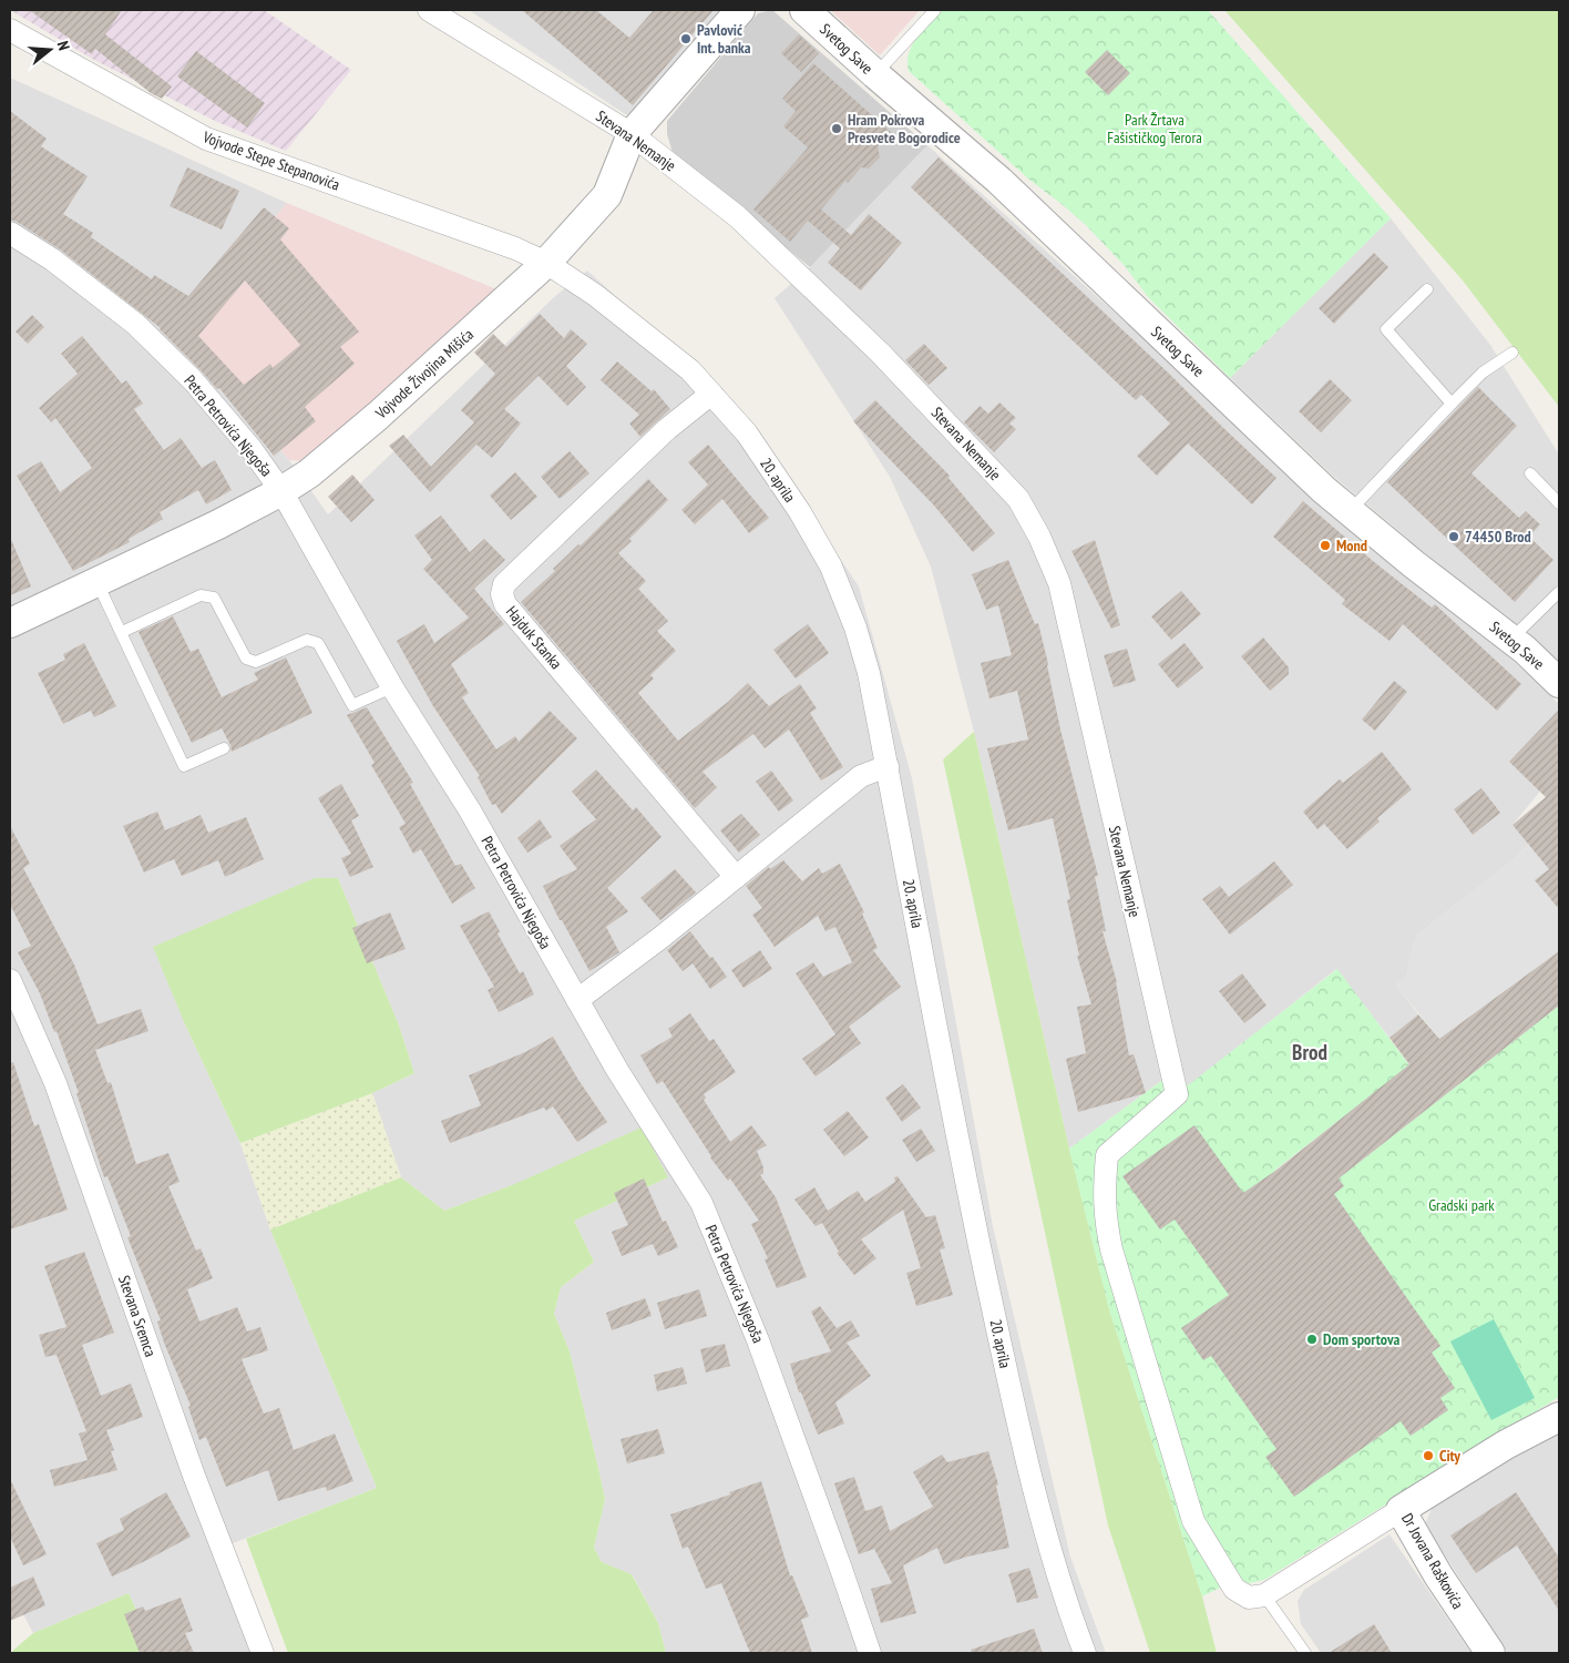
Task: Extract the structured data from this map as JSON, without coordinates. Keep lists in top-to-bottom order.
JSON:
{
  "streets": {
    "street": [
      "Svetog Save",
      "Stevana Nemanje",
      "Vojvode Stepe Stepanovića",
      "Vojvode Živojina Mišića",
      "Petra Petrovića Njegoša",
      "20. aprila",
      "Hajduk Stanka",
      "Stevana Sremca",
      "Dr Jovana Raškovića"
    ]
  },
  "crossings": [
    ["Stevana Nemanje", "Vojvode Živojina Mišića"],
    ["Vojvode Stepe Stepanovića", "Vojvode Živojina Mišića"],
    ["Vojvode Stepe Stepanovića", "20. aprila"],
    ["Vojvode Živojina Mišića", "Petra Petrovića Njegoša"],
    ["Vojvode Živojina Mišića", "20. aprila"],
    ["20. aprila", "Hajduk Stanka"]
  ],
  "districts": ["Brod"],
  "parks": ["Park Žrtava Fašističkog Terora", "Gradski park"],
  "places": [
    "Pavlović Int. banka",
    "Hram Pokrova Presvete Bogorodice",
    "74450 Brod",
    "Mond",
    "Dom sportova",
    "City"
  ],
  "north": "right"
}
